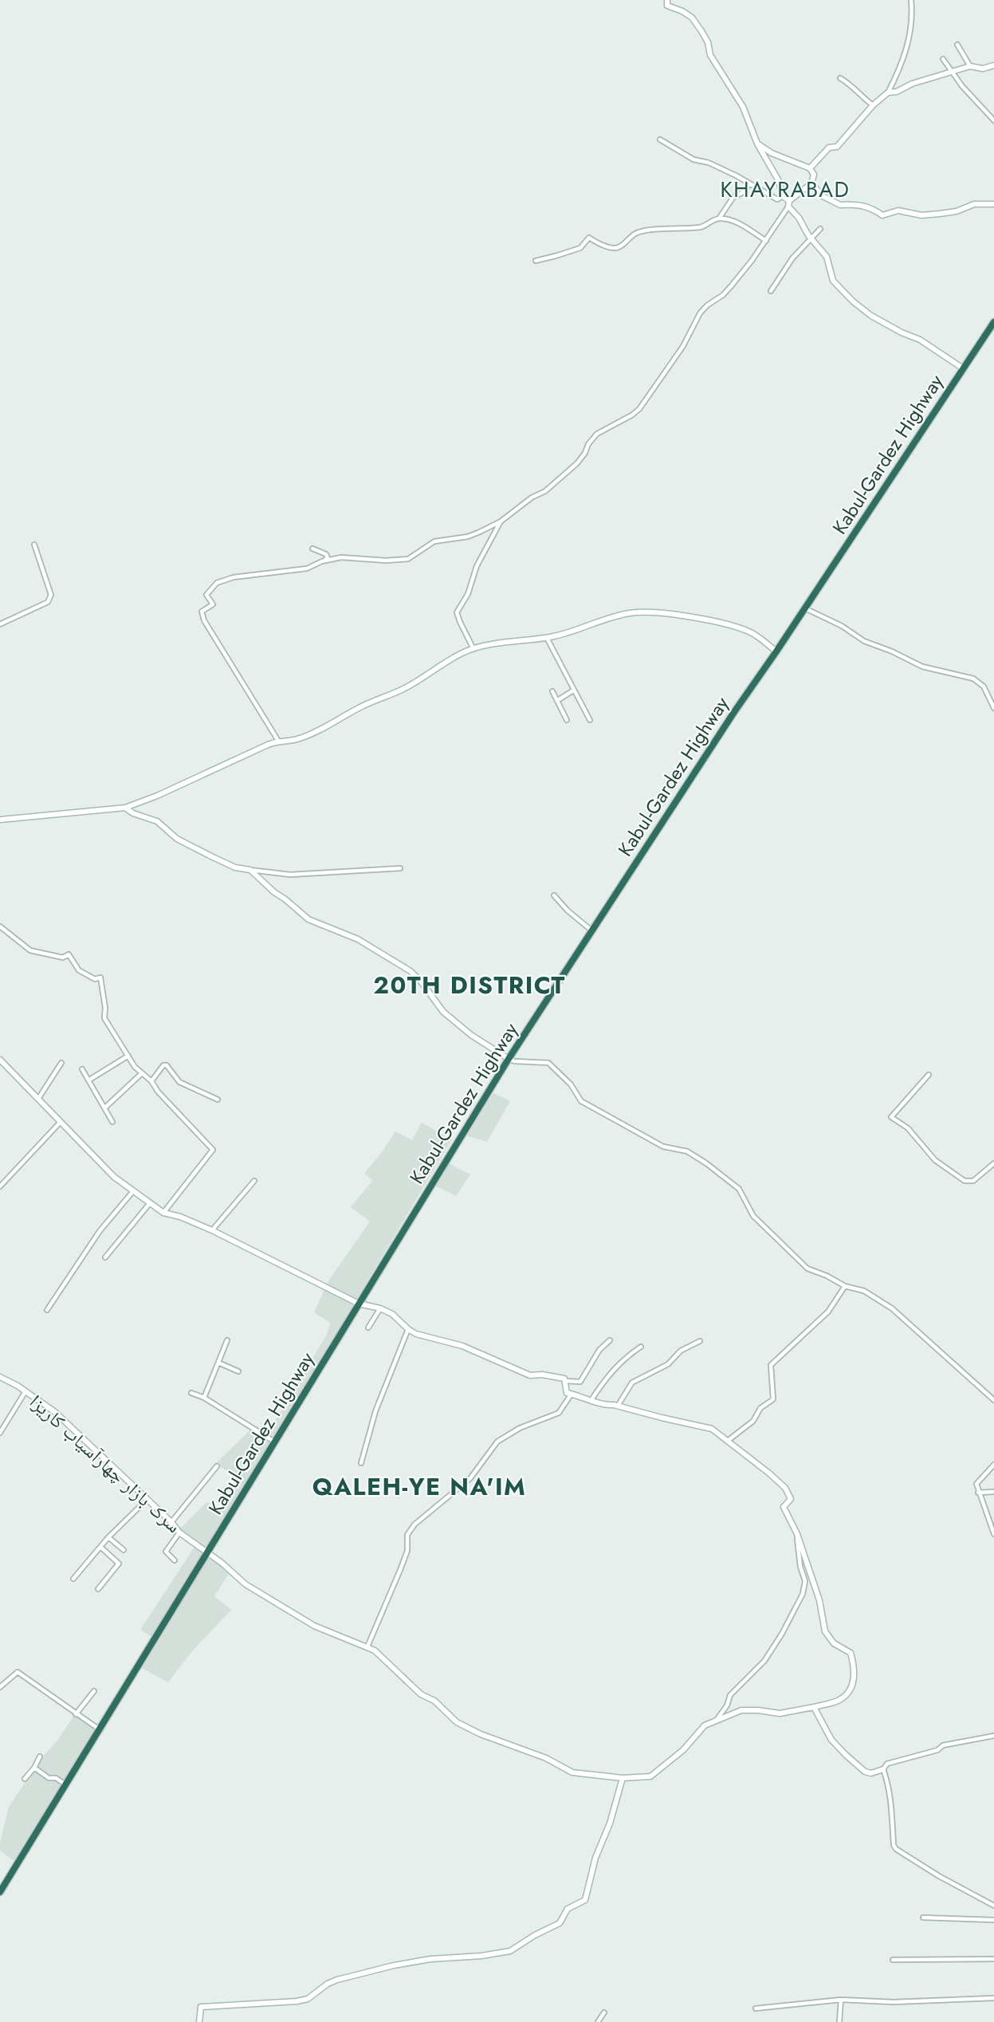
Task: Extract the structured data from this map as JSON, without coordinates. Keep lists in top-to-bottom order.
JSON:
{
  "streets": {
    "highway": ["Kabul-Gardez Highway"],
    "street": ["سرک بازار چهارآسیاب کاریزا"]
  },
  "crossings": [
    ["Kabul-Gardez Highway", "سرک بازار چهارآسیاب کاریزا"]
  ],
  "districts": ["KHAYRABAD", "20TH DISTRICT", "QALEH-YE NA'IM"]
}
